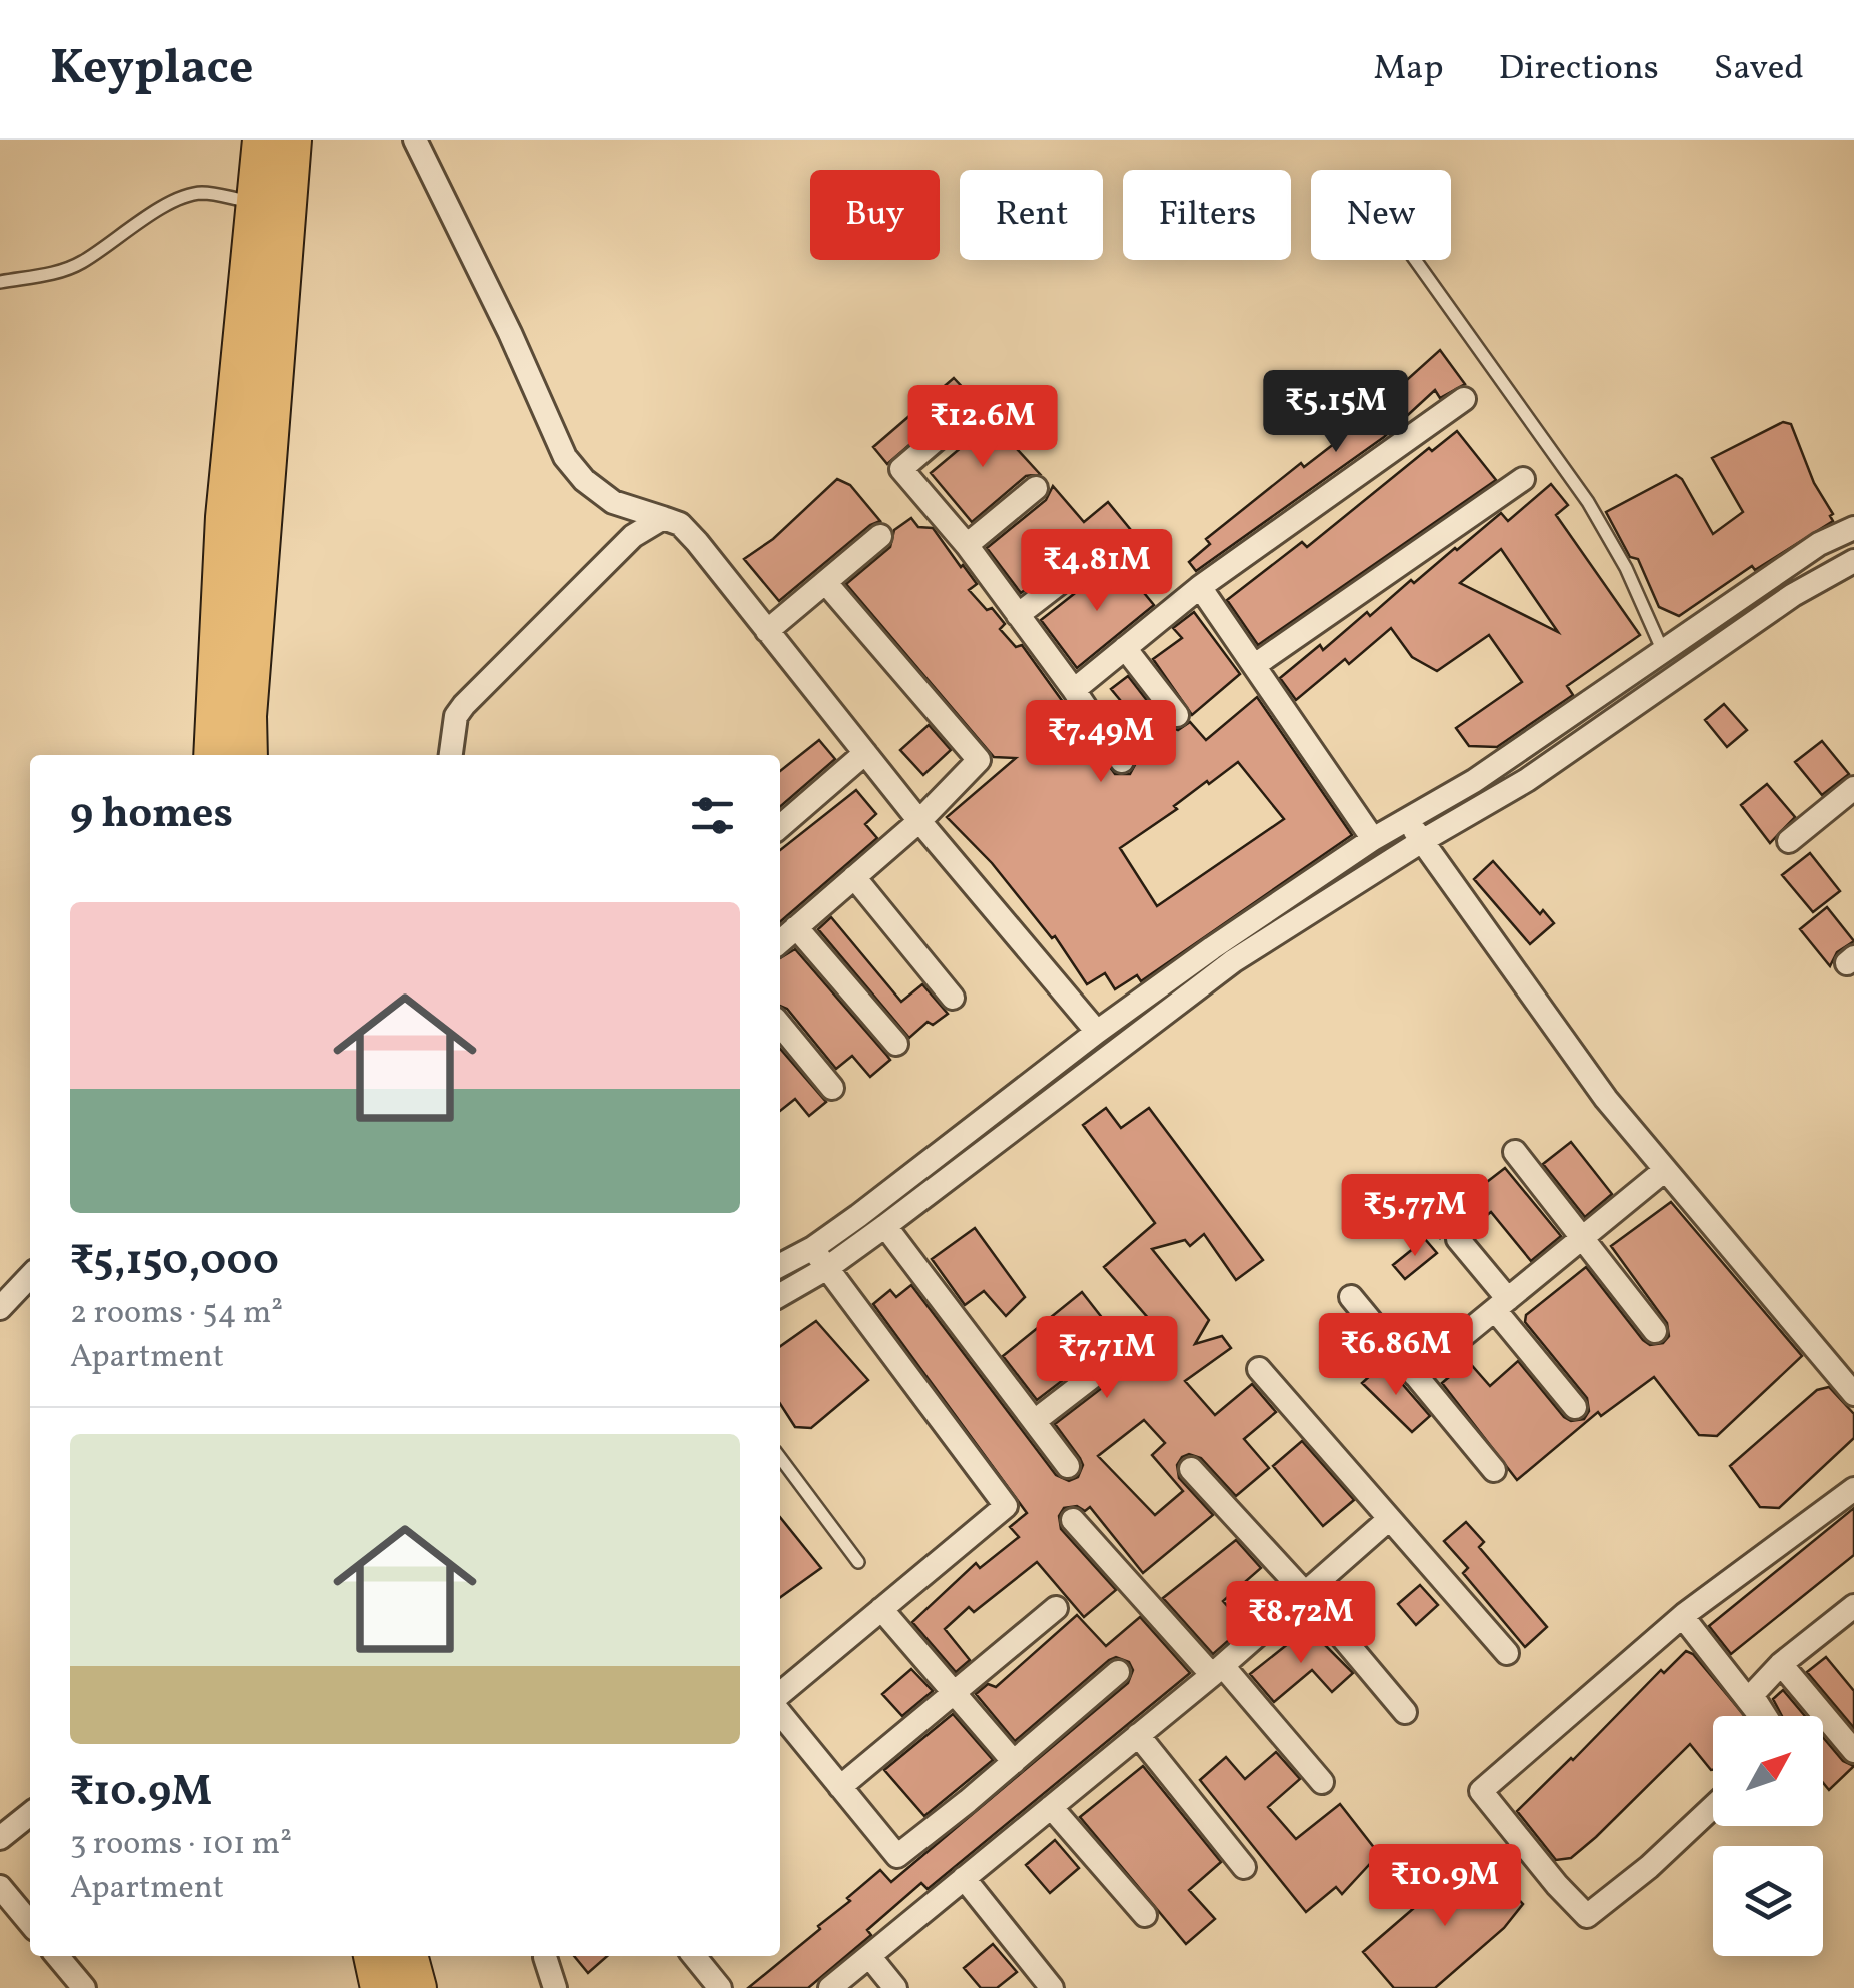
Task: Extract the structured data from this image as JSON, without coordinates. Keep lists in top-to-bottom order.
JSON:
{
  "north": "top right",
  "page": {
    "header": "Keyplace",
    "nav": ["Map", "Directions", "Saved"],
    "chip": [
      "Buy",
      "Rent",
      "Filters",
      "New"
    ],
    "price": [
      "₹5.15M",
      "₹12.6M",
      "₹4.81M",
      "₹7.49M",
      "₹5.77M",
      "₹6.86M",
      "₹7.71M",
      "₹8.72M",
      "₹10.9M"
    ],
    "heading": "9 homes",
    "list": [
      {
        "name": "₹5,150,000",
        "note": "2 rooms · 54 m² · Apartment"
      },
      {
        "name": "₹10.9M",
        "note": "3 rooms · 101 m² · Apartment"
      }
    ]
  }
}
